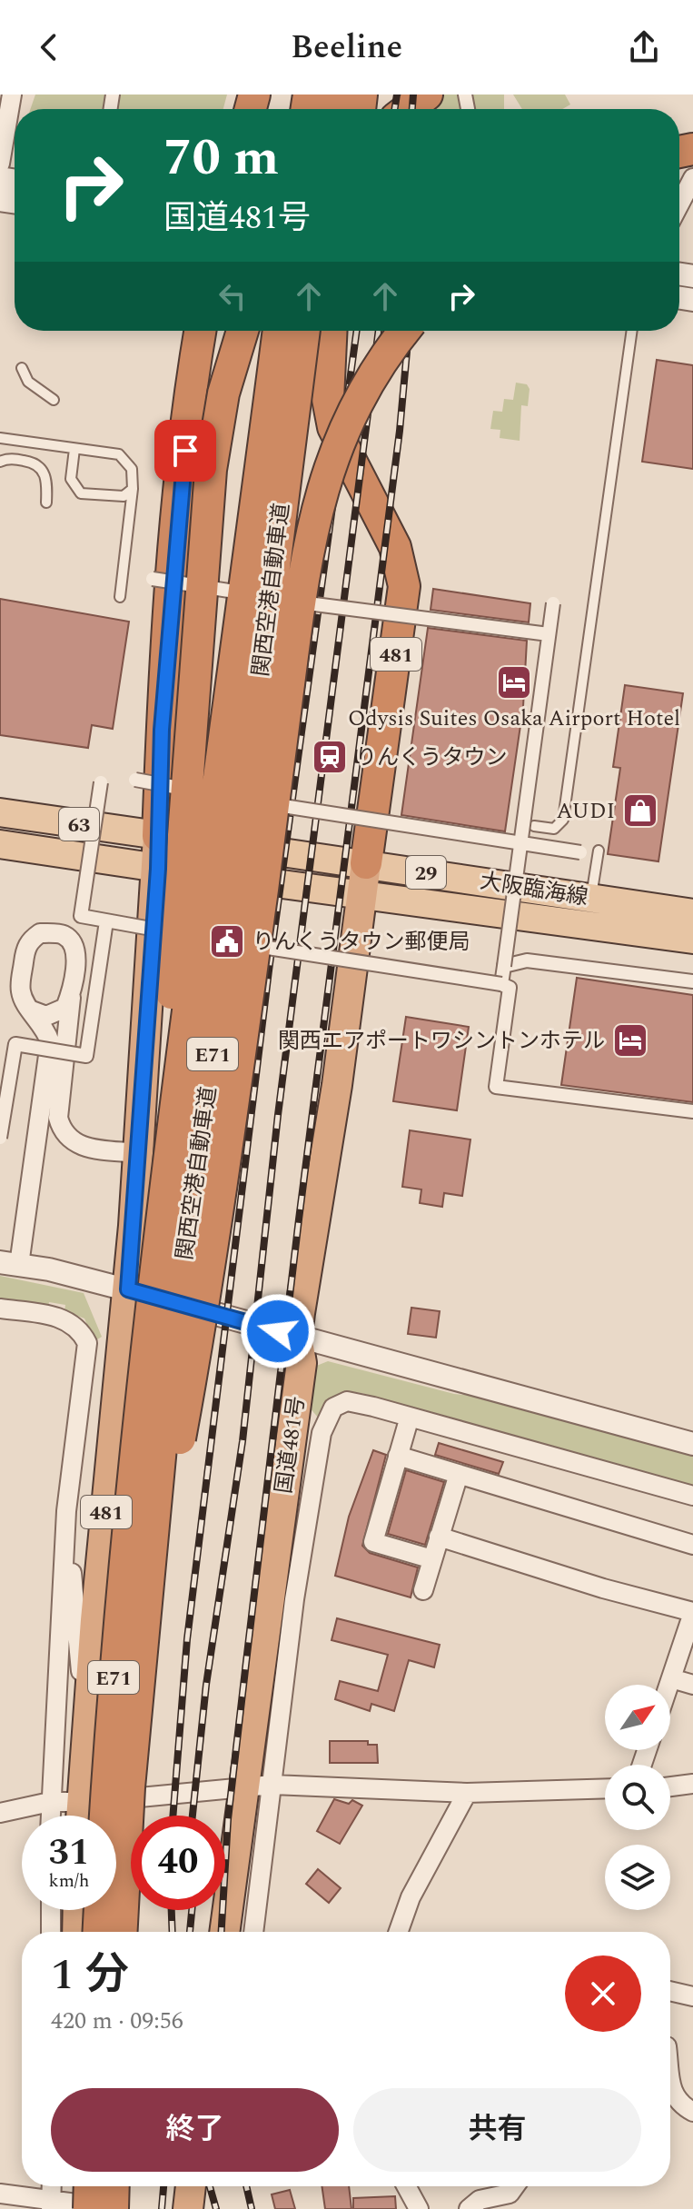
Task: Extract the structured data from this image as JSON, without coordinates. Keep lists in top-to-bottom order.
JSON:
{
  "streets": {
    "highway": [
      "関西空港自動車道",
      "481",
      "E71",
      "国道481号"
    ],
    "main road": ["63", "29", "大阪臨海線"]
  },
  "crossings": [
    ["481", "63"],
    ["481", "大阪臨海線"],
    ["481", "国道481号"],
    ["63", "大阪臨海線"],
    ["大阪臨海線", "国道481号"]
  ],
  "places": {
    "hotel": ["Odysis Suites Osaka Airport Hotel", "関西エアポートワシントンホテル"],
    "station": ["りんくうタウン"],
    "shop": ["AUDI"],
    "public building": ["りんくうタウン郵便局"]
  },
  "north": "top right",
  "page": {
    "header": "Beeline",
    "turn": ["70 m", "国道481号"],
    "speed": "31 km/h",
    "limit": "40",
    "heading": ["1 分", "420 m · 09:56"],
    "buttons": ["終了", "共有"]
  }
}
